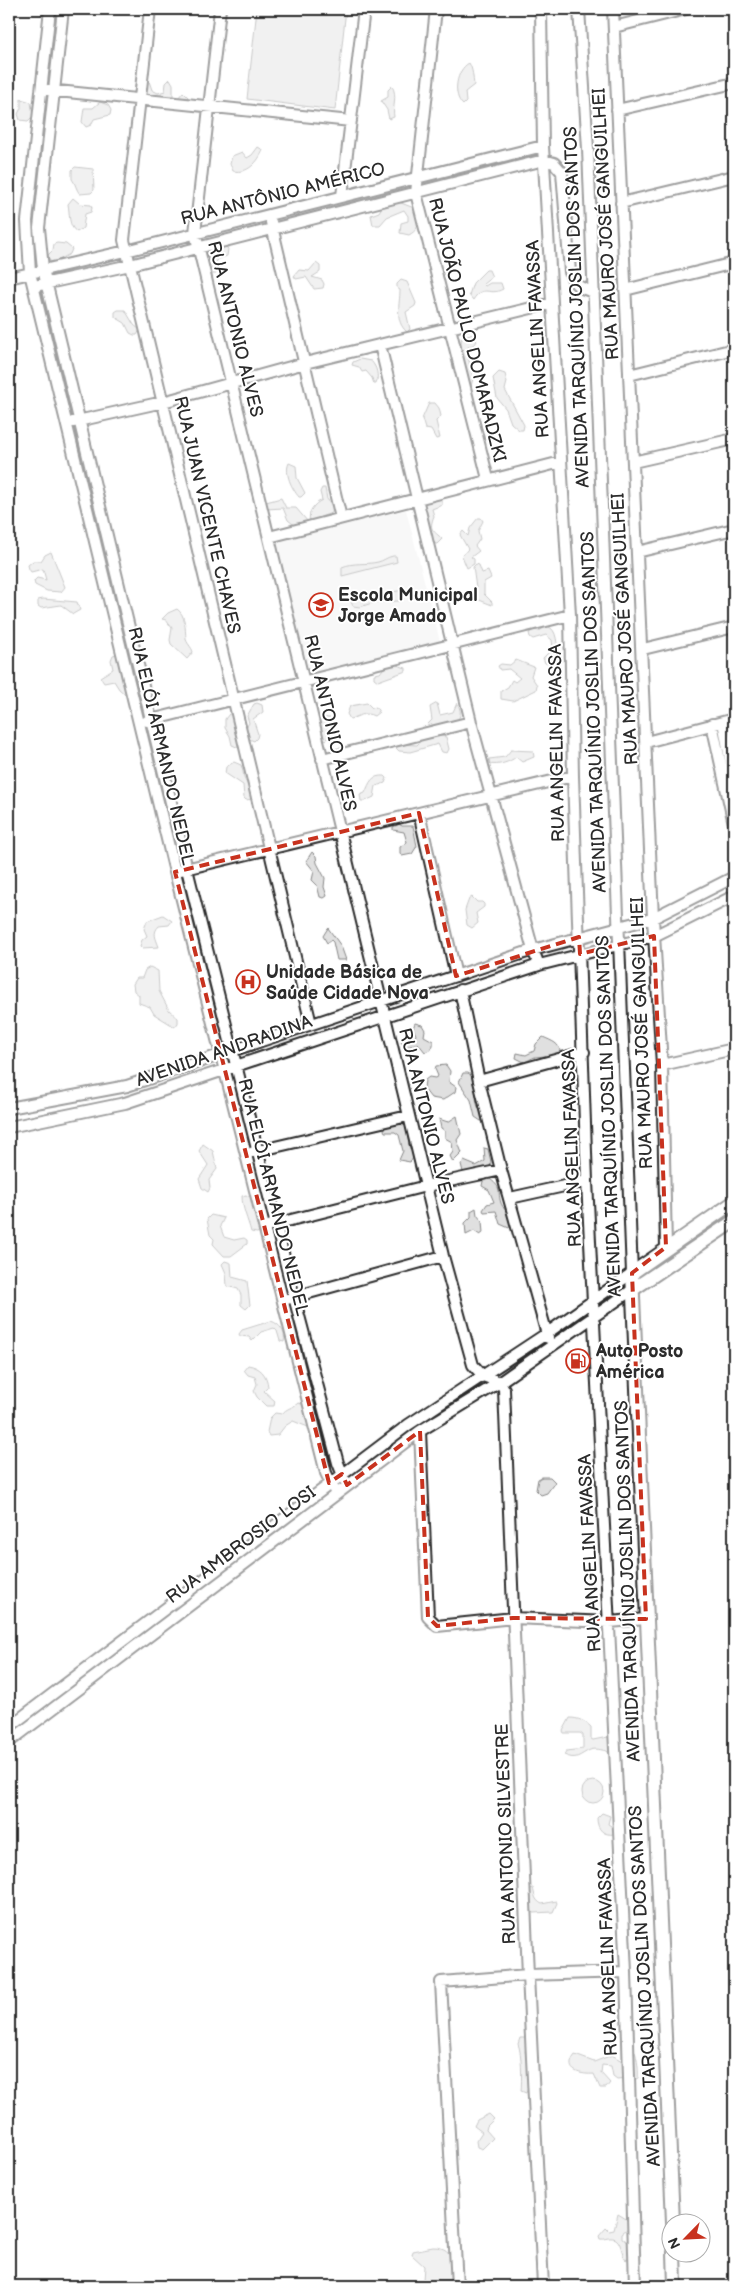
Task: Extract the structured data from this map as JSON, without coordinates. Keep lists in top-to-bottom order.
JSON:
{
  "streets": {
    "main road": ["AVENIDA TARQUÍNIO JOSLIN DOS SANTOS"],
    "street": [
      "RUA ANTÔNIO AMÉRICO",
      "RUA MAURO JOSÉ GANGUILHEI",
      "RUA ANTONIO ALVES",
      "RUA JOÃO PAULO DOMARADZKI",
      "RUA ANGELIN FAVASSA",
      "RUA JUAN VICENTE CHAVES",
      "RUA ELÓI ARMANDO NEDEL",
      "AVENIDA ANDRADINA",
      "RUA AMBROSIO LOSI",
      "RUA ANTONIO SILVESTRE"
    ]
  },
  "crossings": [
    ["RUA ANTÔNIO AMÉRICO", "RUA ANTONIO ALVES"],
    ["RUA ANTÔNIO AMÉRICO", "RUA JOÃO PAULO DOMARADZKI"],
    ["RUA ANTÔNIO AMÉRICO", "RUA ANGELIN FAVASSA"],
    ["RUA ANTÔNIO AMÉRICO", "RUA JUAN VICENTE CHAVES"],
    ["RUA ANTÔNIO AMÉRICO", "RUA ELÓI ARMANDO NEDEL"],
    ["RUA MAURO JOSÉ GANGUILHEI", "AVENIDA ANDRADINA"],
    ["AVENIDA TARQUÍNIO JOSLIN DOS SANTOS", "AVENIDA ANDRADINA"],
    ["AVENIDA TARQUÍNIO JOSLIN DOS SANTOS", "RUA AMBROSIO LOSI"],
    ["RUA ANTONIO ALVES", "AVENIDA ANDRADINA"],
    ["RUA ANTONIO ALVES", "RUA AMBROSIO LOSI"],
    ["RUA ANGELIN FAVASSA", "AVENIDA ANDRADINA"],
    ["RUA ANGELIN FAVASSA", "RUA AMBROSIO LOSI"],
    ["RUA ELÓI ARMANDO NEDEL", "AVENIDA ANDRADINA"],
    ["RUA ELÓI ARMANDO NEDEL", "RUA AMBROSIO LOSI"],
    ["RUA AMBROSIO LOSI", "RUA ANTONIO SILVESTRE"]
  ],
  "places": {
    "school or university": ["Escola Municipal Jorge Amado"],
    "hospital": ["Unidade Básica de Saúde Cidade Nova"],
    "fuel station": ["Auto Posto América"]
  },
  "north": "bottom left"
}
